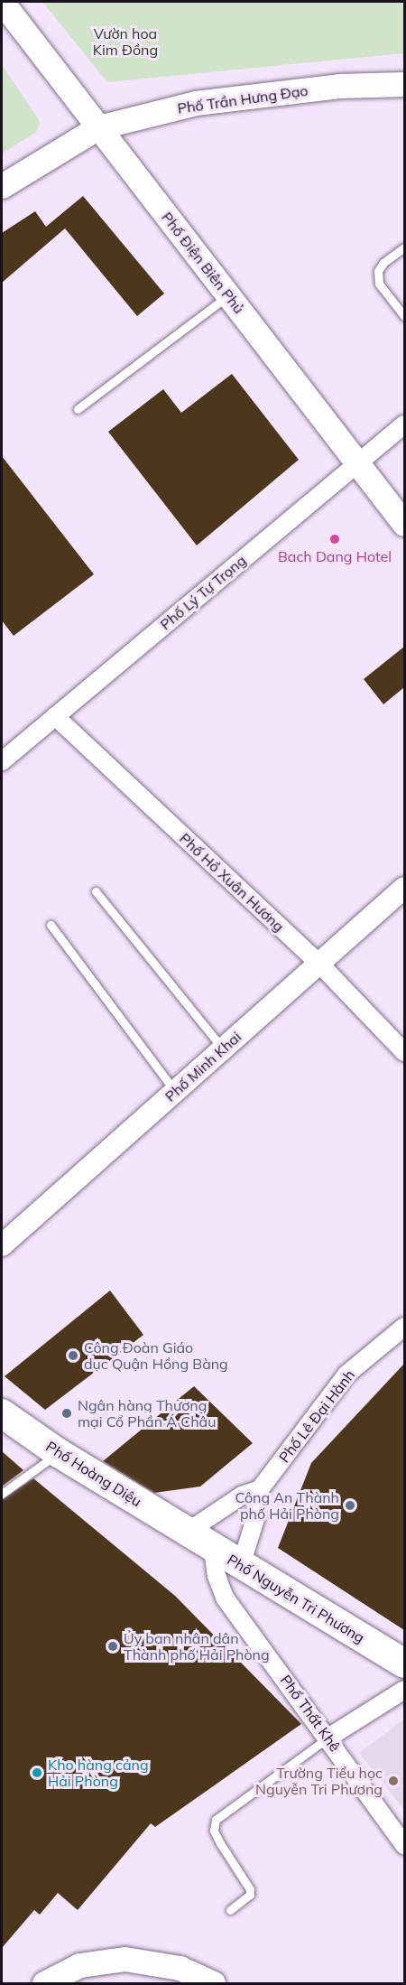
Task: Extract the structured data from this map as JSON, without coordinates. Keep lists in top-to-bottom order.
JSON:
{
  "streets": {
    "main road": [
      "Phố Trần Hưng Đạo",
      "Phố Điện Biên Phủ",
      "Phố Hoàng Diệu",
      "Phố Nguyễn Tri Phương"
    ],
    "street": [
      "Phố Lý Tự Trọng",
      "Phố Hồ Xuân Hương",
      "Phố Minh Khai",
      "Phố Lê Đại Hành",
      "Phố Thất Khê"
    ]
  },
  "crossings": [
    ["Phố Trần Hưng Đạo", "Phố Điện Biên Phủ"],
    ["Phố Điện Biên Phủ", "Phố Lý Tự Trọng"],
    ["Phố Lý Tự Trọng", "Phố Hồ Xuân Hương"],
    ["Phố Hồ Xuân Hương", "Phố Minh Khai"],
    ["Phố Lê Đại Hành", "Phố Hoàng Diệu"],
    ["Phố Lê Đại Hành", "Phố Nguyễn Tri Phương"],
    ["Phố Hoàng Diệu", "Phố Nguyễn Tri Phương"],
    ["Phố Nguyễn Tri Phương", "Phố Thất Khê"]
  ],
  "parks": ["Vườn hoa Kim Đồng"],
  "places": [
    "Bach Dang Hotel",
    "Công Đoàn Giáo dục Quận Hồng Bàng",
    "Ngân hàng Thương mại Cổ Phần Á Châu",
    "Công An Thành phố Hải Phòng",
    "Ủy ban nhân dân Thành phố Hải Phòng",
    "Kho hàng cảng Hải Phòng",
    "Trường Tiểu học Nguyễn Tri Phương"
  ]
}
